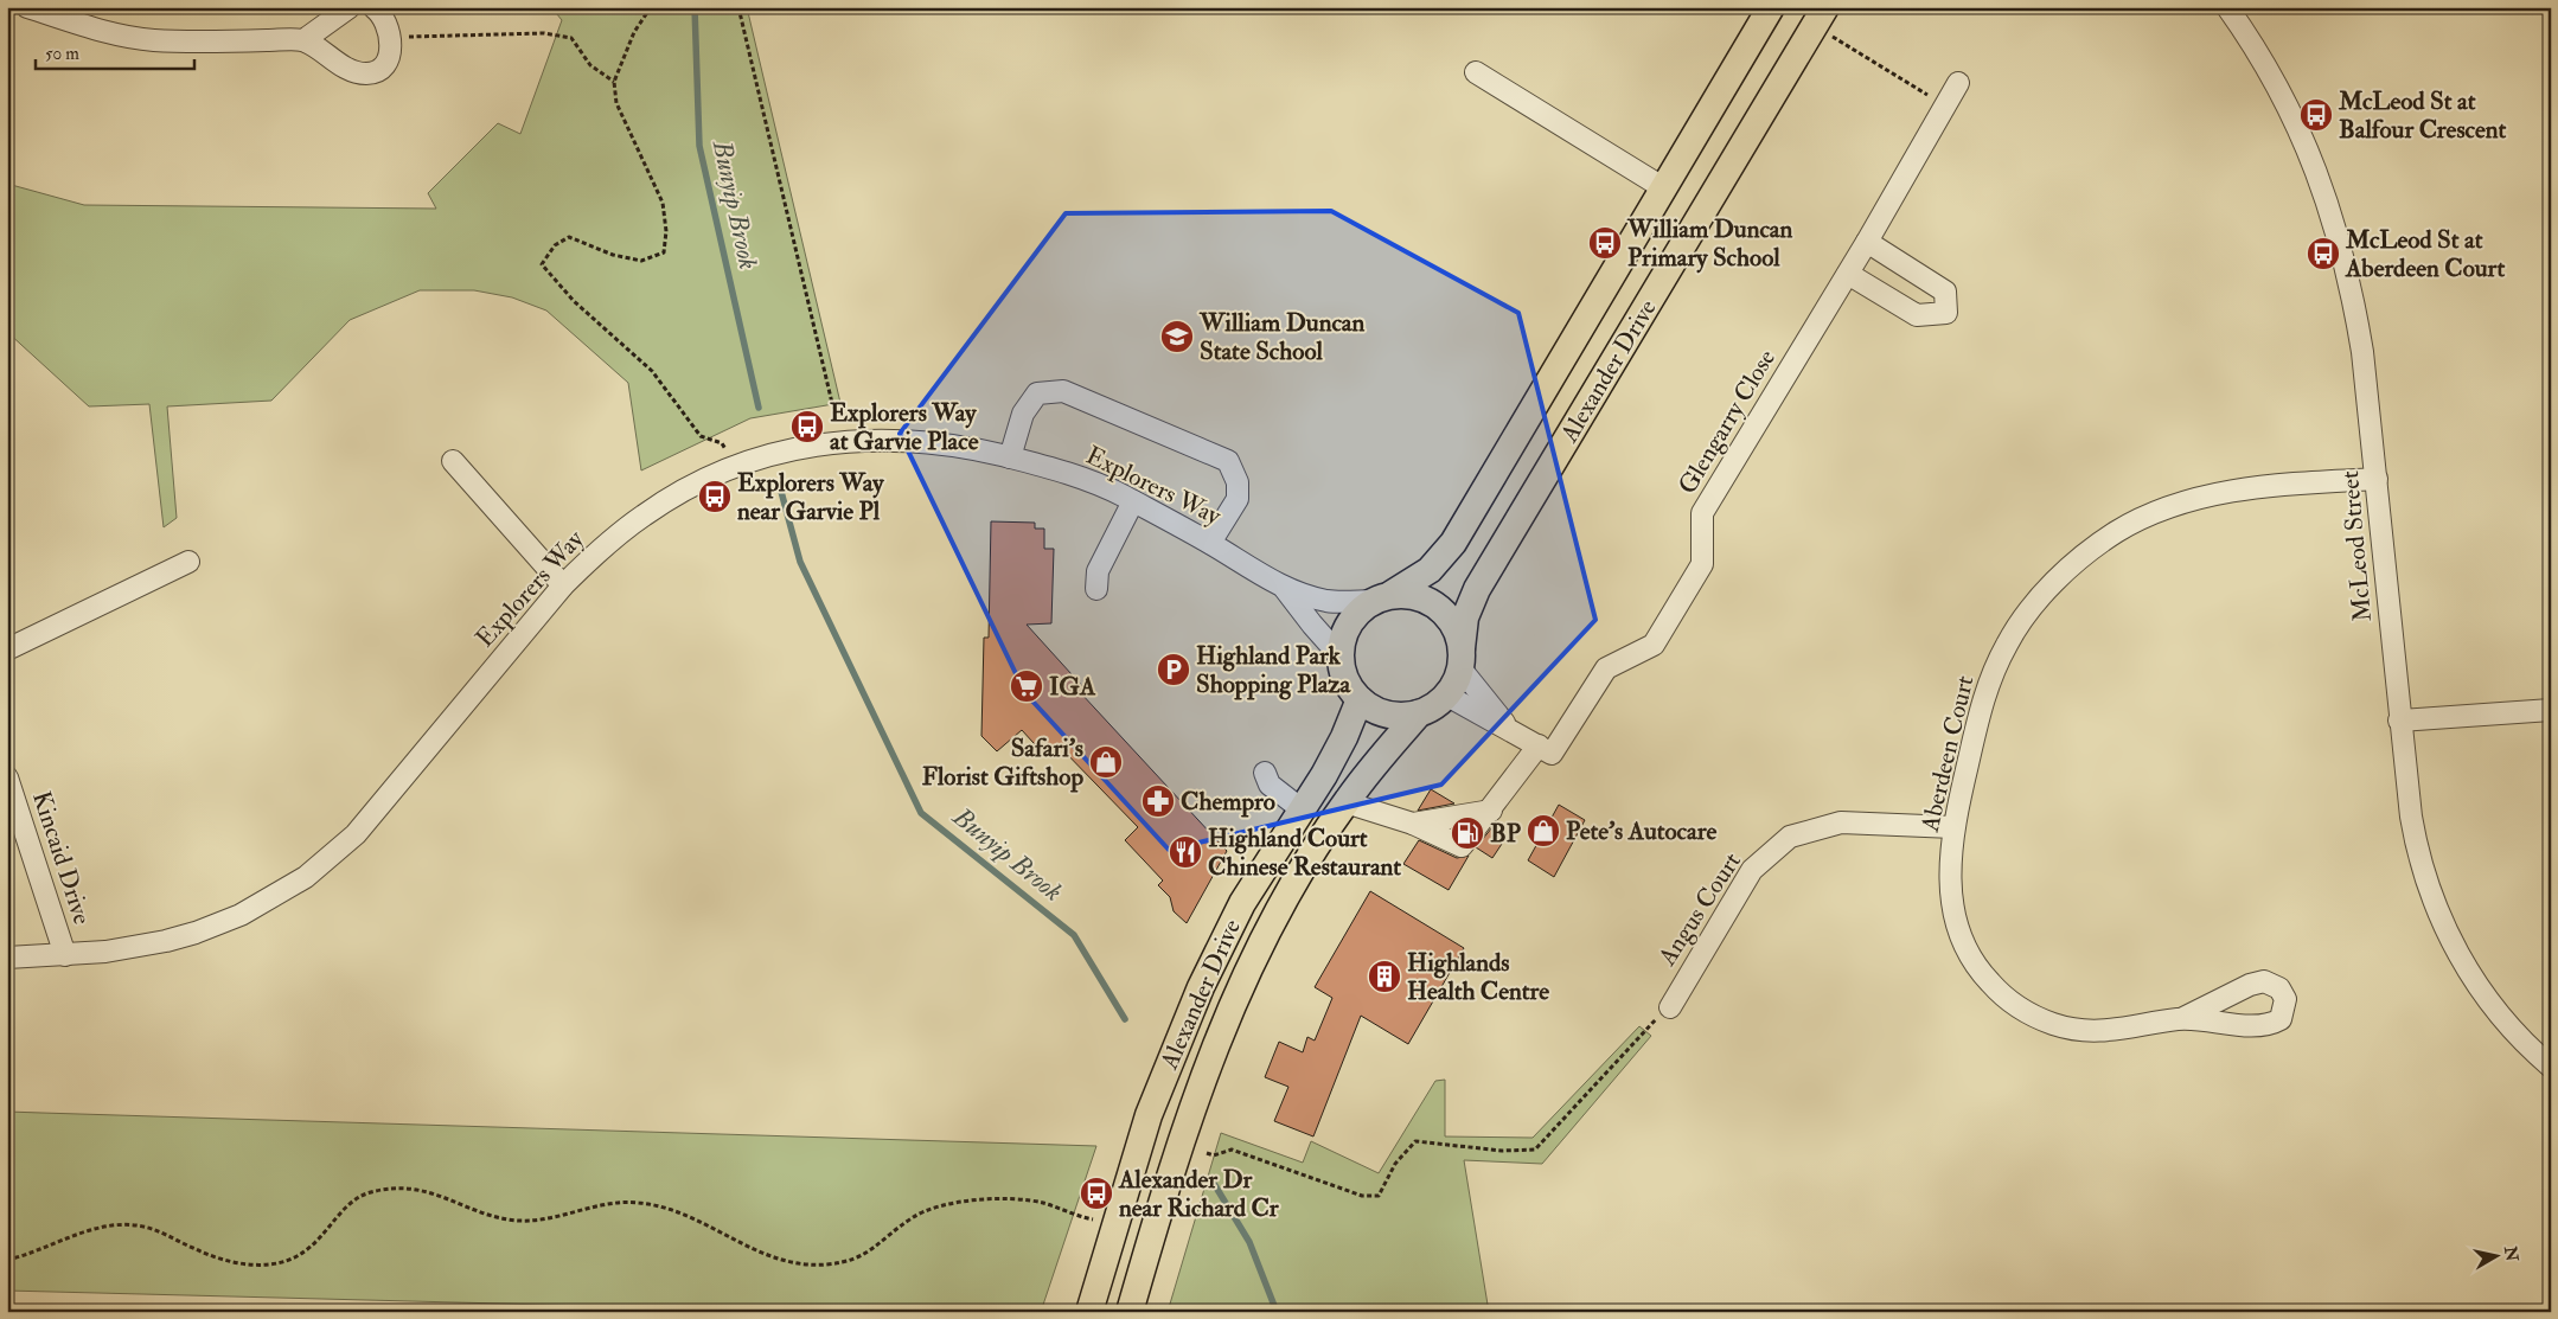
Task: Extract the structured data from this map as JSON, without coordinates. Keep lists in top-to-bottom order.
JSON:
{
  "streets": {
    "main road": ["Alexander Drive"],
    "street": [
      "Glengarry Close",
      "Explorers Way",
      "McLeod Street",
      "Aberdeen Court",
      "Kincaid Drive",
      "Angus Court"
    ]
  },
  "crossings": [
    ["Alexander Drive", "Explorers Way"],
    ["Explorers Way", "Kincaid Drive"],
    ["McLeod Street", "Aberdeen Court"],
    ["Aberdeen Court", "Angus Court"]
  ],
  "water": ["Bunyip Brook"],
  "places": {
    "bus stop": [
      "McLeod St at Balfour Crescent",
      "William Duncan Primary School",
      "McLeod St at Aberdeen Court",
      "Explorers Way at Garvie Place",
      "Explorers Way near Garvie Pl",
      "Alexander Dr near Richard Cr"
    ],
    "school or university": ["William Duncan State School"],
    "parking": ["Highland Park Shopping Plaza"],
    "supermarket": ["IGA"],
    "shop": ["Safari's Florist Giftshop", "Pete's Autocare"],
    "pharmacy": ["Chempro"],
    "fuel station": ["BP"],
    "restaurant": ["Highland Court Chinese Restaurant"],
    "building": ["Highlands Health Centre"]
  },
  "scale_bar": "50 m",
  "north": "right"
}
